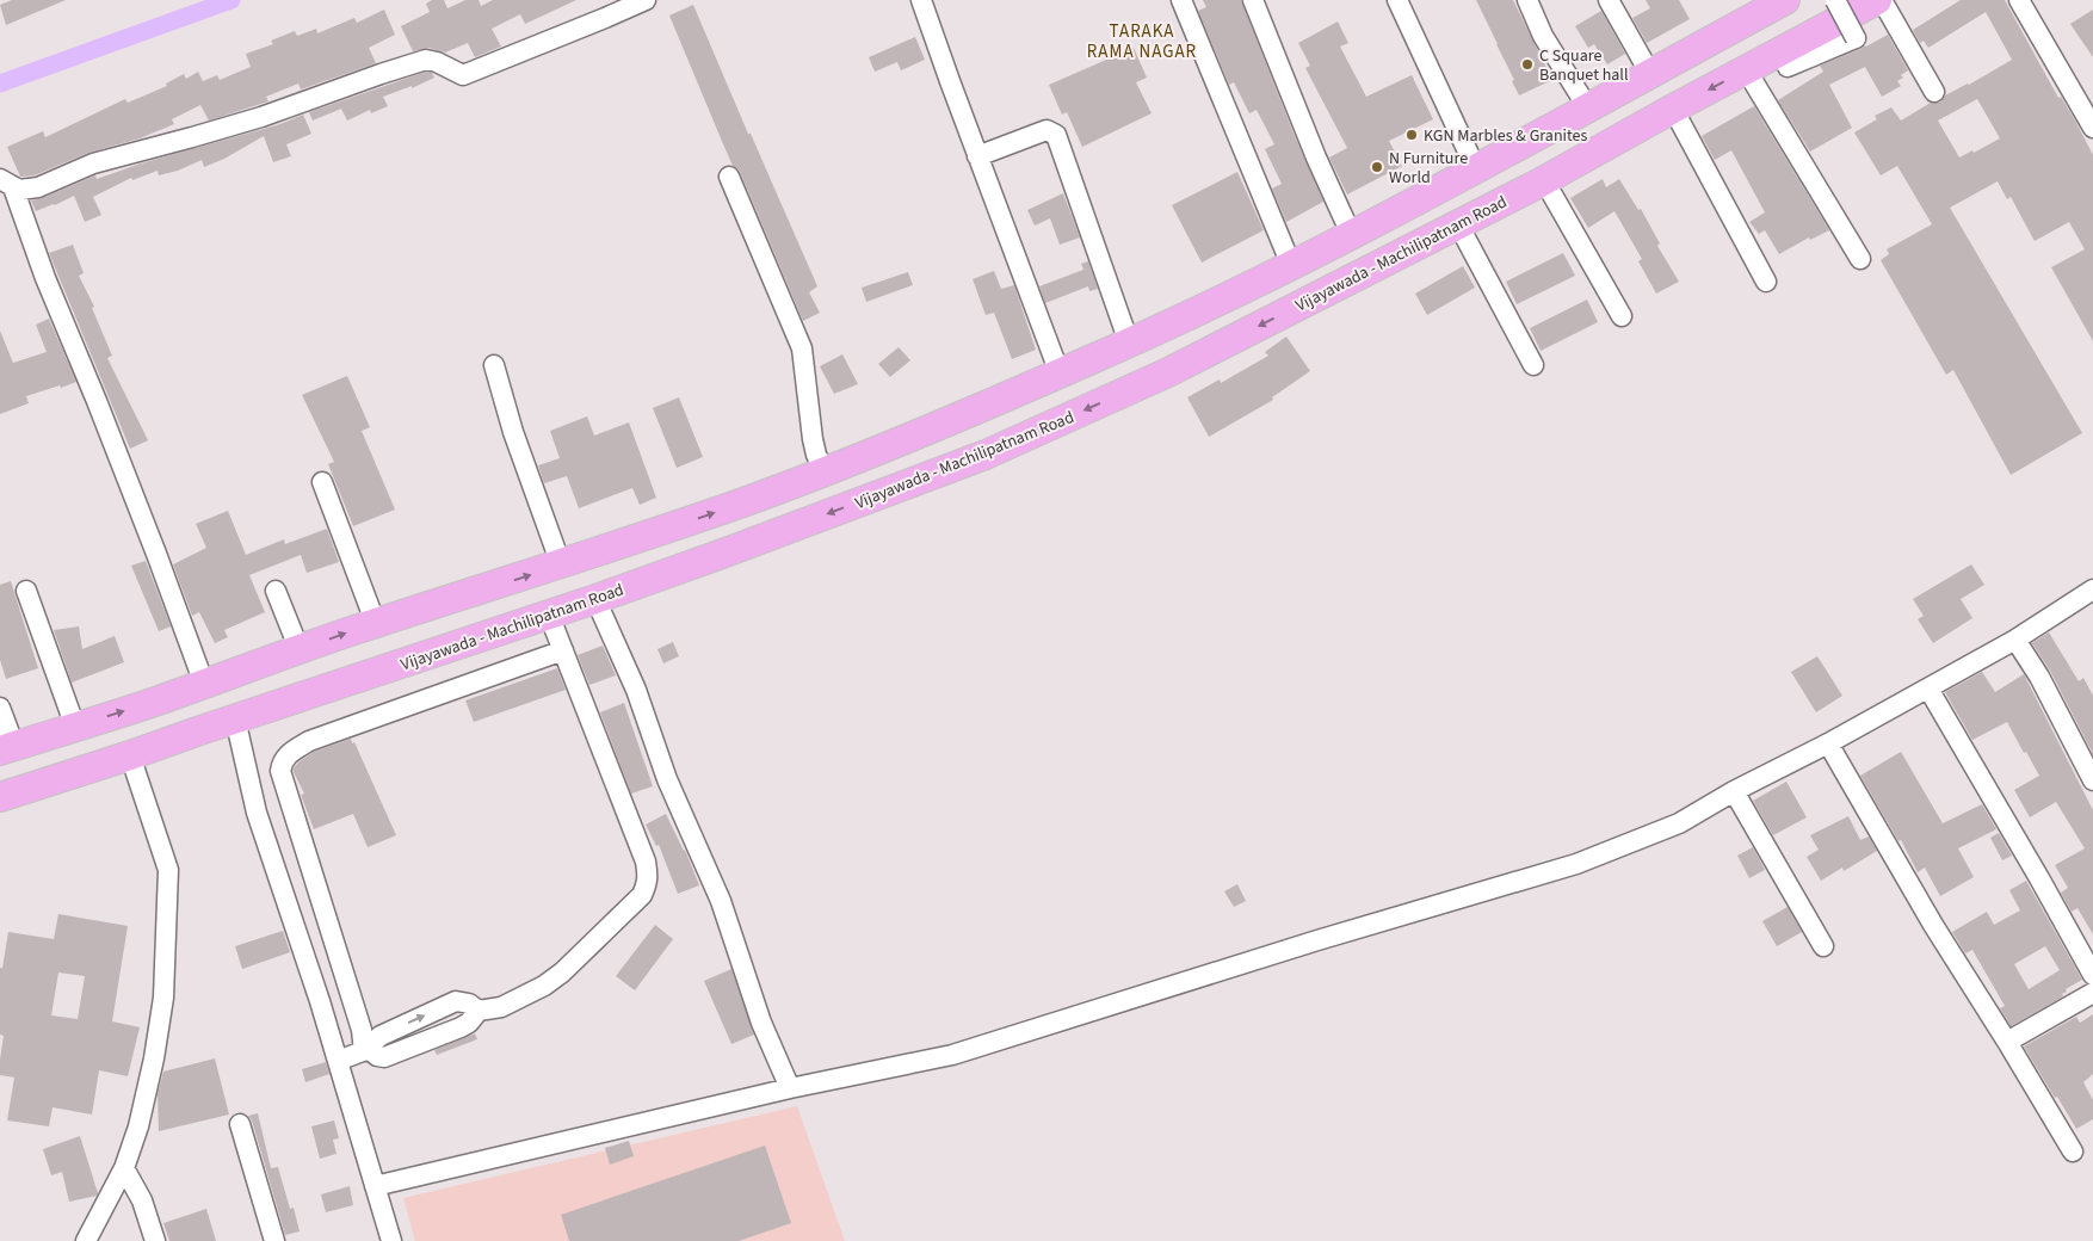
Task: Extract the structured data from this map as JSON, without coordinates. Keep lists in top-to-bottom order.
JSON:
{
  "streets": {
    "highway": ["Vijayawada - Machilipatnam Road"]
  },
  "districts": ["TARAKA RAMA NAGAR"],
  "places": ["C Square Banquet hall", "KGN Marbles & Granites", "N Furniture World"]
}
